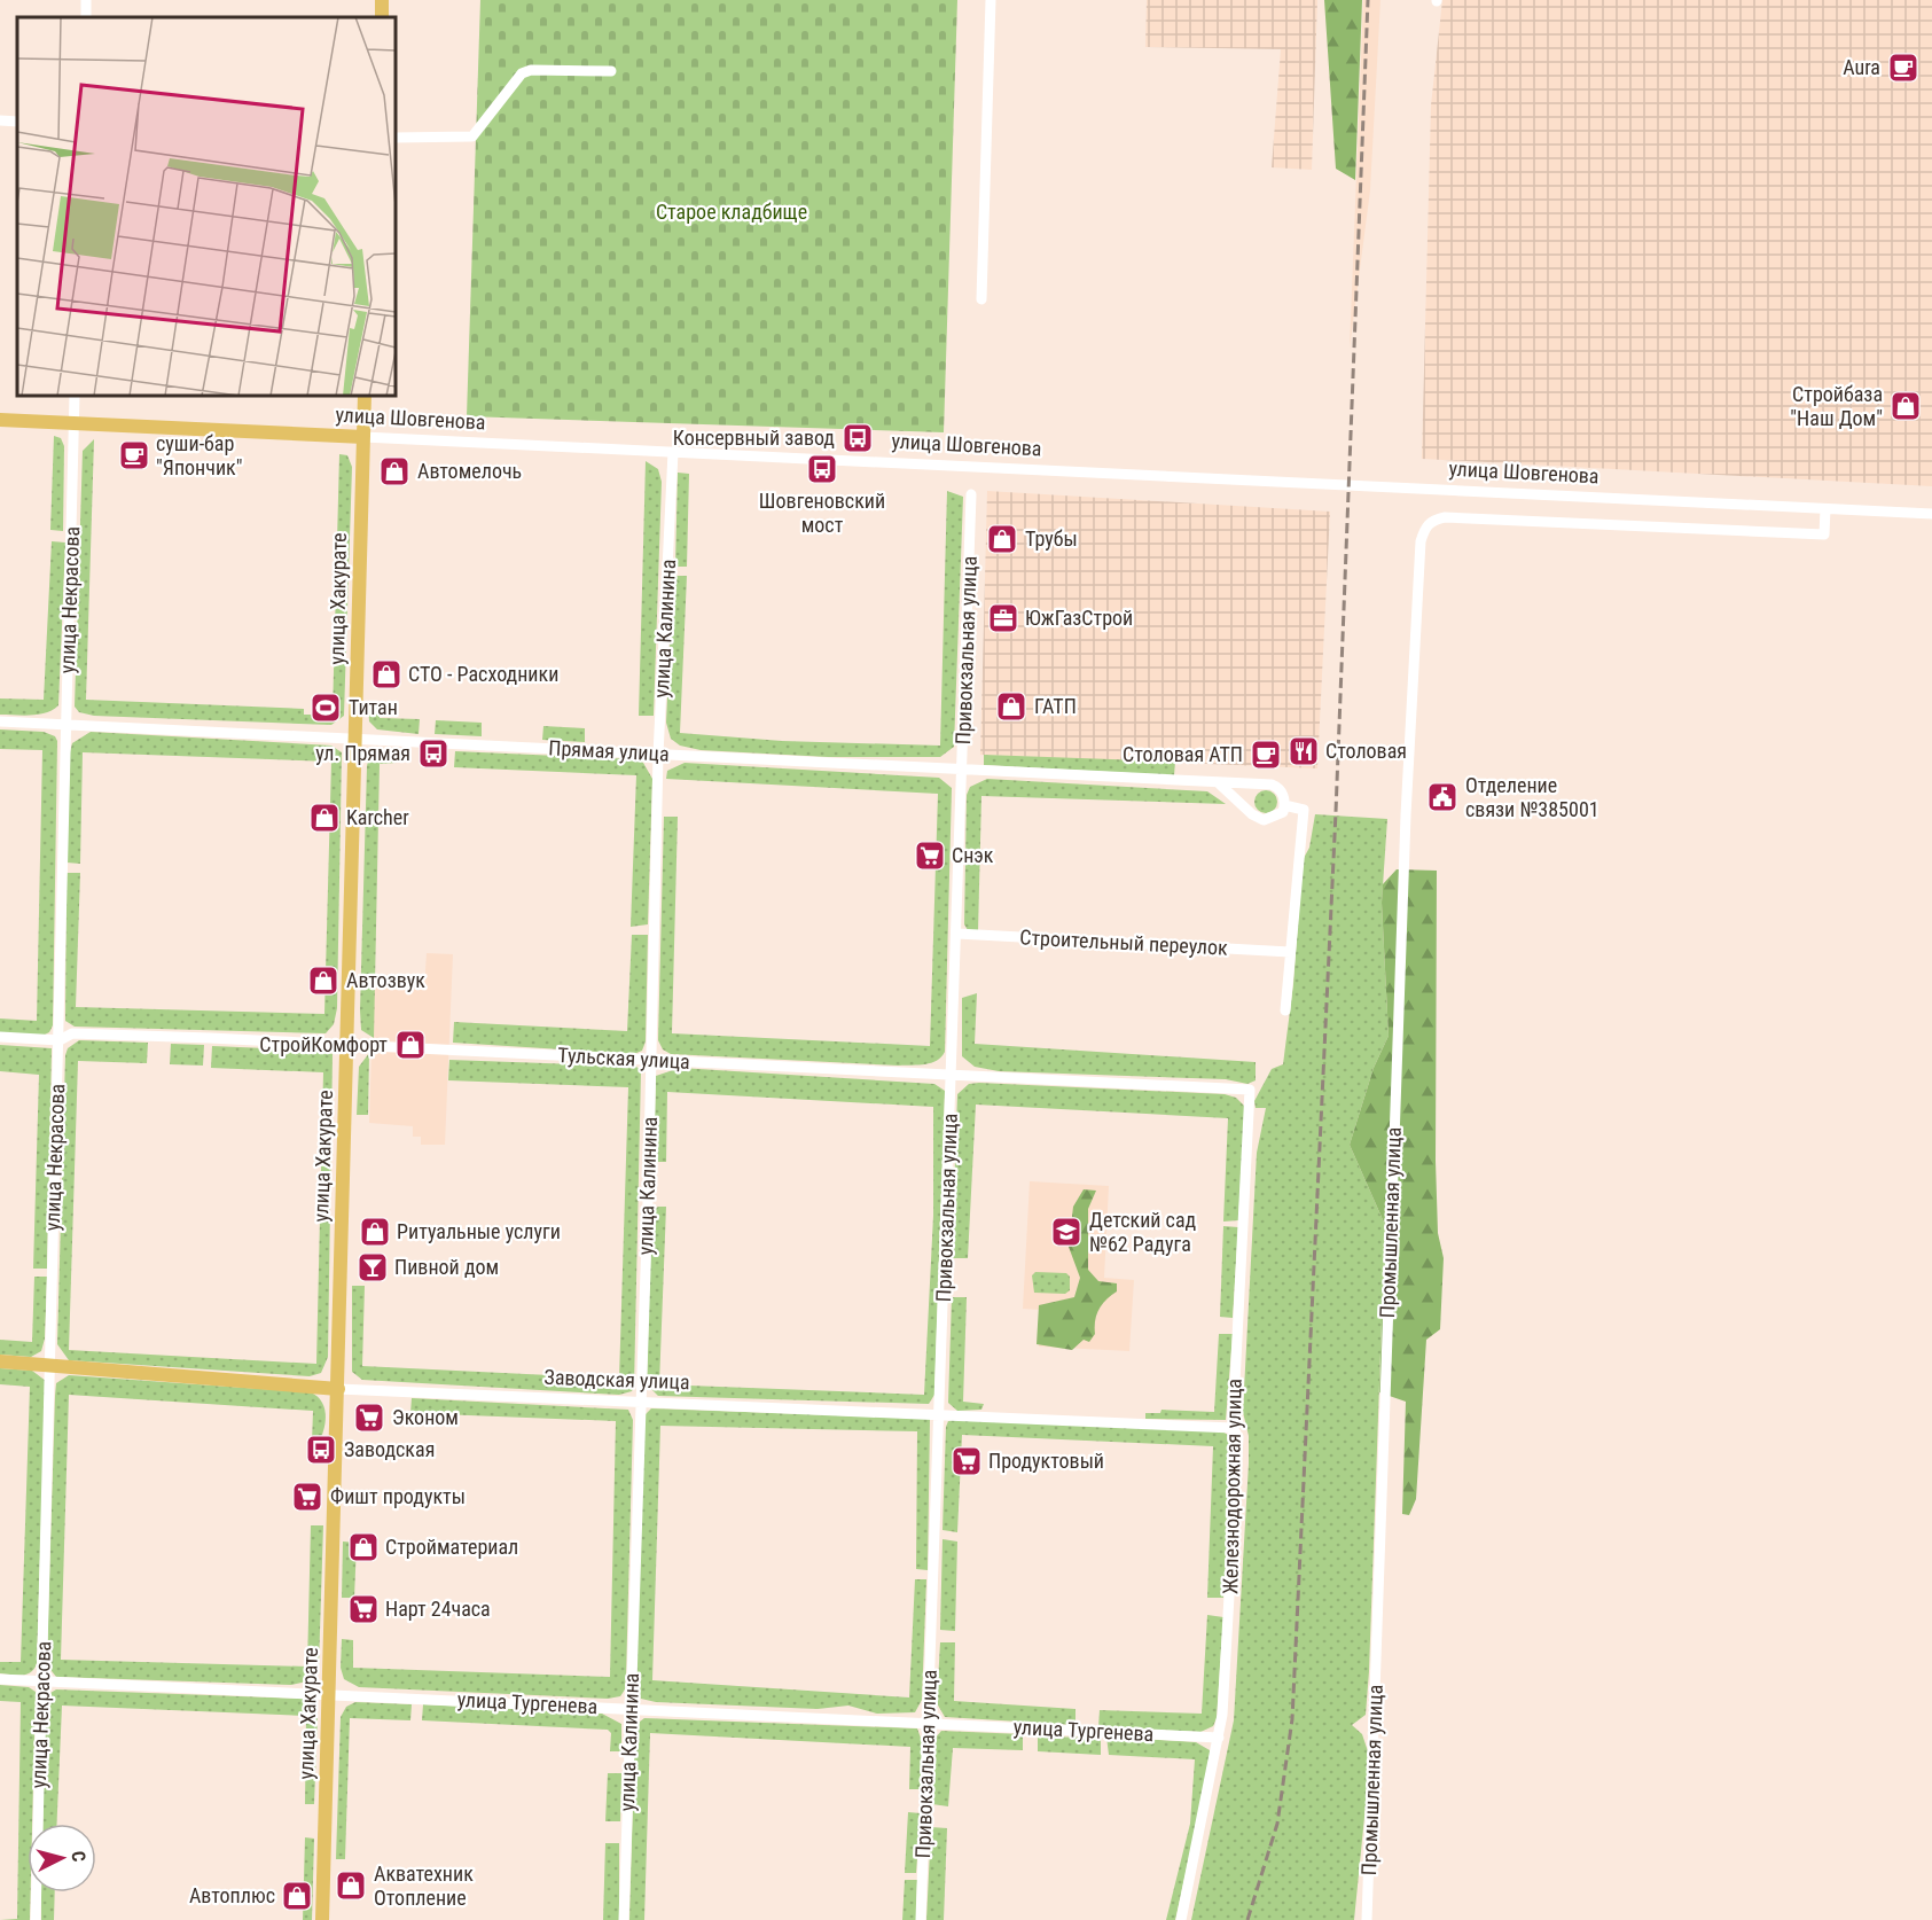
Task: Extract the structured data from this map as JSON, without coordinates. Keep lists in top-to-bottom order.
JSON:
{
  "streets": {
    "main road": ["улица Шовгенова", "улица Хакурате", "Заводская улица"],
    "street": [
      "улица Некрасова",
      "улица Калинина",
      "Привокзальная улица",
      "Прямая улица",
      "Строительный переулок",
      "Тульская улица",
      "Промышленная улица",
      "Железнодорожная улица",
      "улица Тургенева"
    ]
  },
  "crossings": [
    ["улица Шовгенова", "улица Хакурате"],
    ["улица Шовгенова", "улица Некрасова"],
    ["улица Шовгенова", "улица Калинина"],
    ["улица Шовгенова", "Промышленная улица"],
    ["улица Хакурате", "Прямая улица"],
    ["улица Хакурате", "Тульская улица"],
    ["улица Хакурате", "Заводская улица"],
    ["улица Хакурате", "улица Тургенева"],
    ["улица Некрасова", "Прямая улица"],
    ["улица Некрасова", "Тульская улица"],
    ["улица Некрасова", "Заводская улица"],
    ["улица Некрасова", "улица Тургенева"],
    ["улица Калинина", "Прямая улица"],
    ["улица Калинина", "Тульская улица"],
    ["улица Калинина", "Заводская улица"],
    ["улица Калинина", "улица Тургенева"],
    ["Привокзальная улица", "Прямая улица"],
    ["Привокзальная улица", "Строительный переулок"],
    ["Привокзальная улица", "Тульская улица"],
    ["Привокзальная улица", "Заводская улица"],
    ["Привокзальная улица", "улица Тургенева"],
    ["Тульская улица", "Железнодорожная улица"],
    ["Заводская улица", "Железнодорожная улица"],
    ["Железнодорожная улица", "улица Тургенева"]
  ],
  "parks": ["Старое кладбище"],
  "places": {
    "cafe": ["Aura", "суши-бар \"Япончик\"", "Столовая АТП"],
    "shop": [
      "Стройбаза \"Наш Дом\"",
      "Автомелочь",
      "Трубы",
      "СТО - Расходники",
      "ГАТП",
      "Karcher",
      "Автозвук",
      "СтройКомфорт",
      "Ритуальные услуги",
      "Стройматериал",
      "Акватехник Отопление",
      "Автоплюс"
    ],
    "bus stop": [
      "Консервный завод",
      "Шовгеновский мост",
      "ул. Прямая",
      "Заводская"
    ],
    "office": ["ЮжГазСтрой"],
    "sports": ["Титан"],
    "restaurant": ["Столовая"],
    "public building": ["Отделение связи №385001"],
    "supermarket": [
      "Снэк",
      "Эконом",
      "Продуктовый",
      "Фишт продукты",
      "Нарт 24часа"
    ],
    "school or university": ["Детский сад №62 Радуга"],
    "bar": ["Пивной дом"]
  },
  "north": "right"
}
